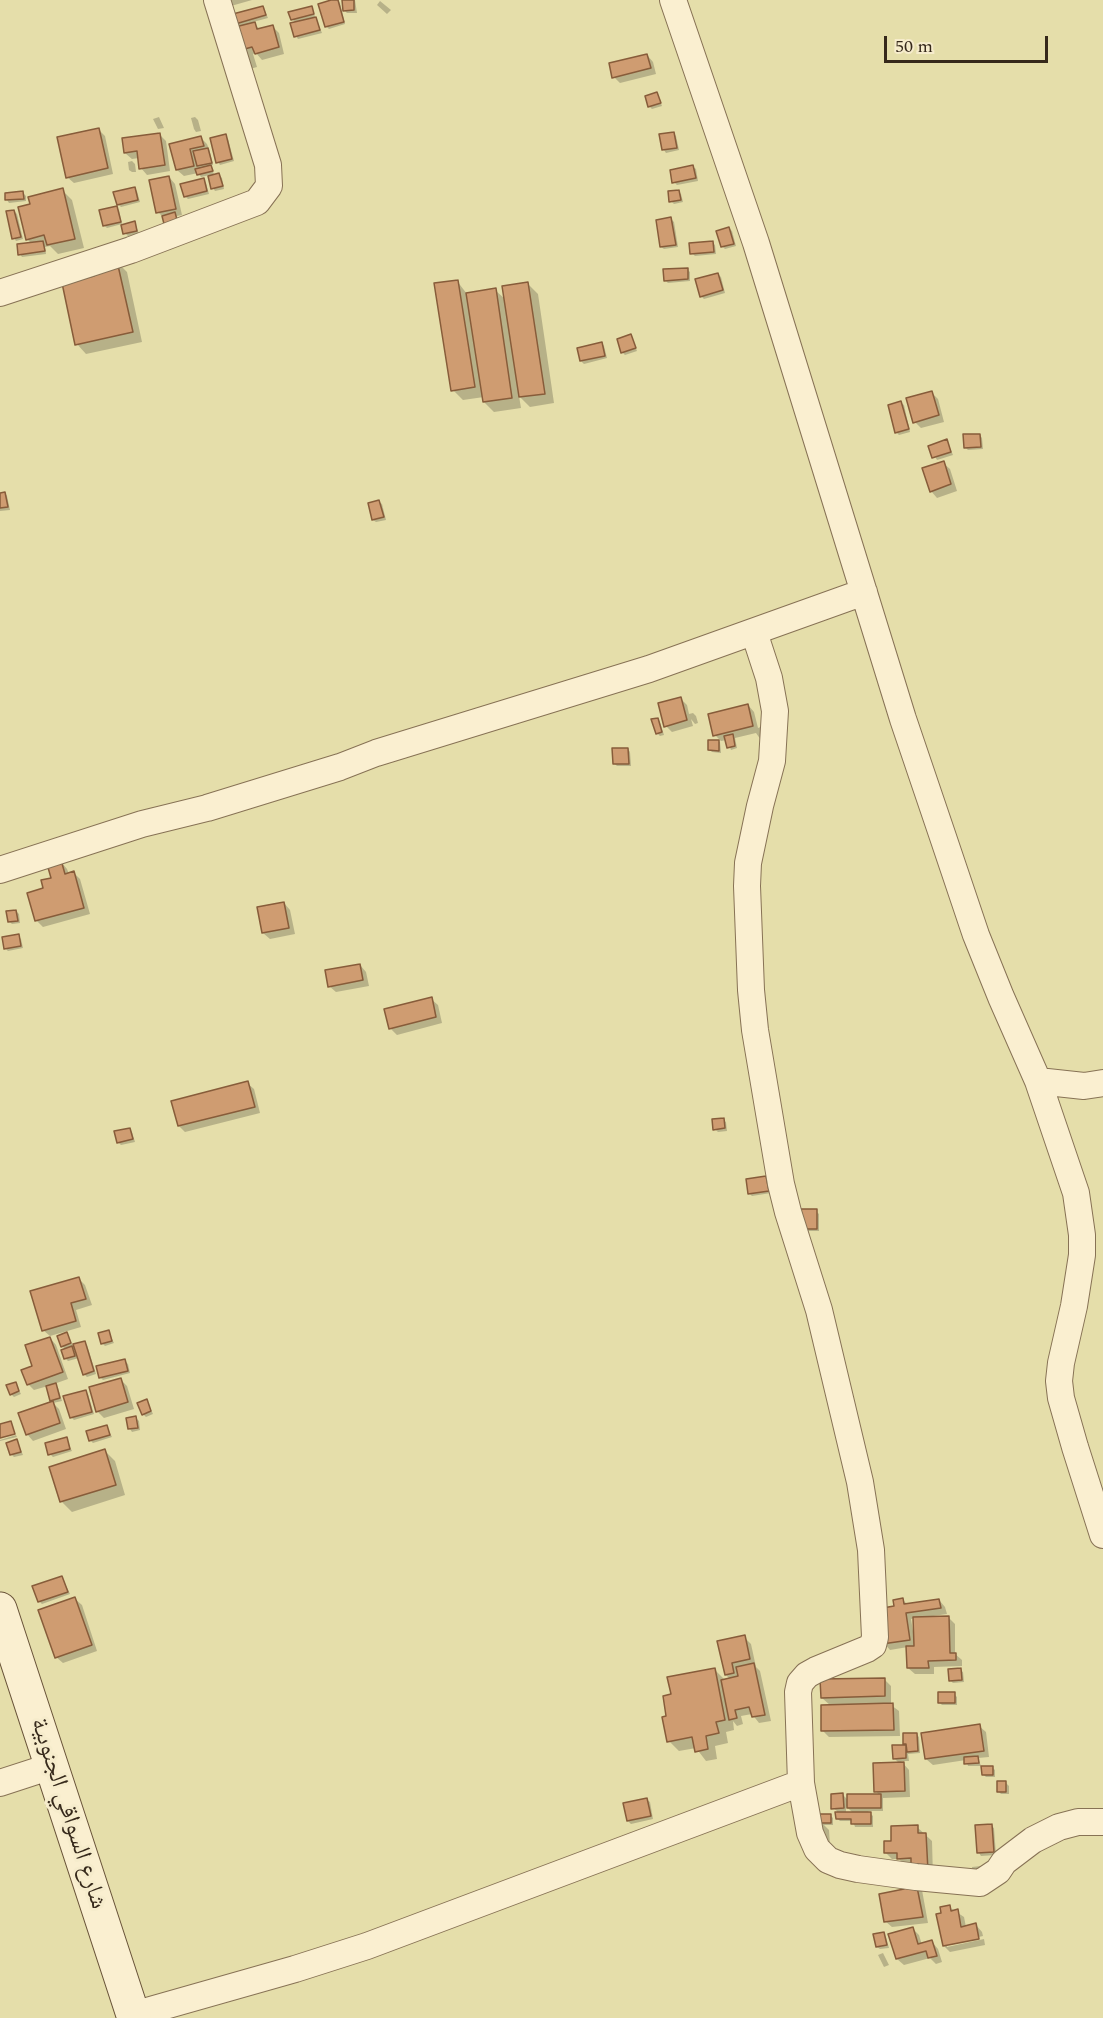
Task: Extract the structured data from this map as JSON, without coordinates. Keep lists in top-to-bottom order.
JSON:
{
  "streets": {
    "street": ["شارع السواقي الجنوبية"]
  },
  "scale_bar": "50 m"
}
